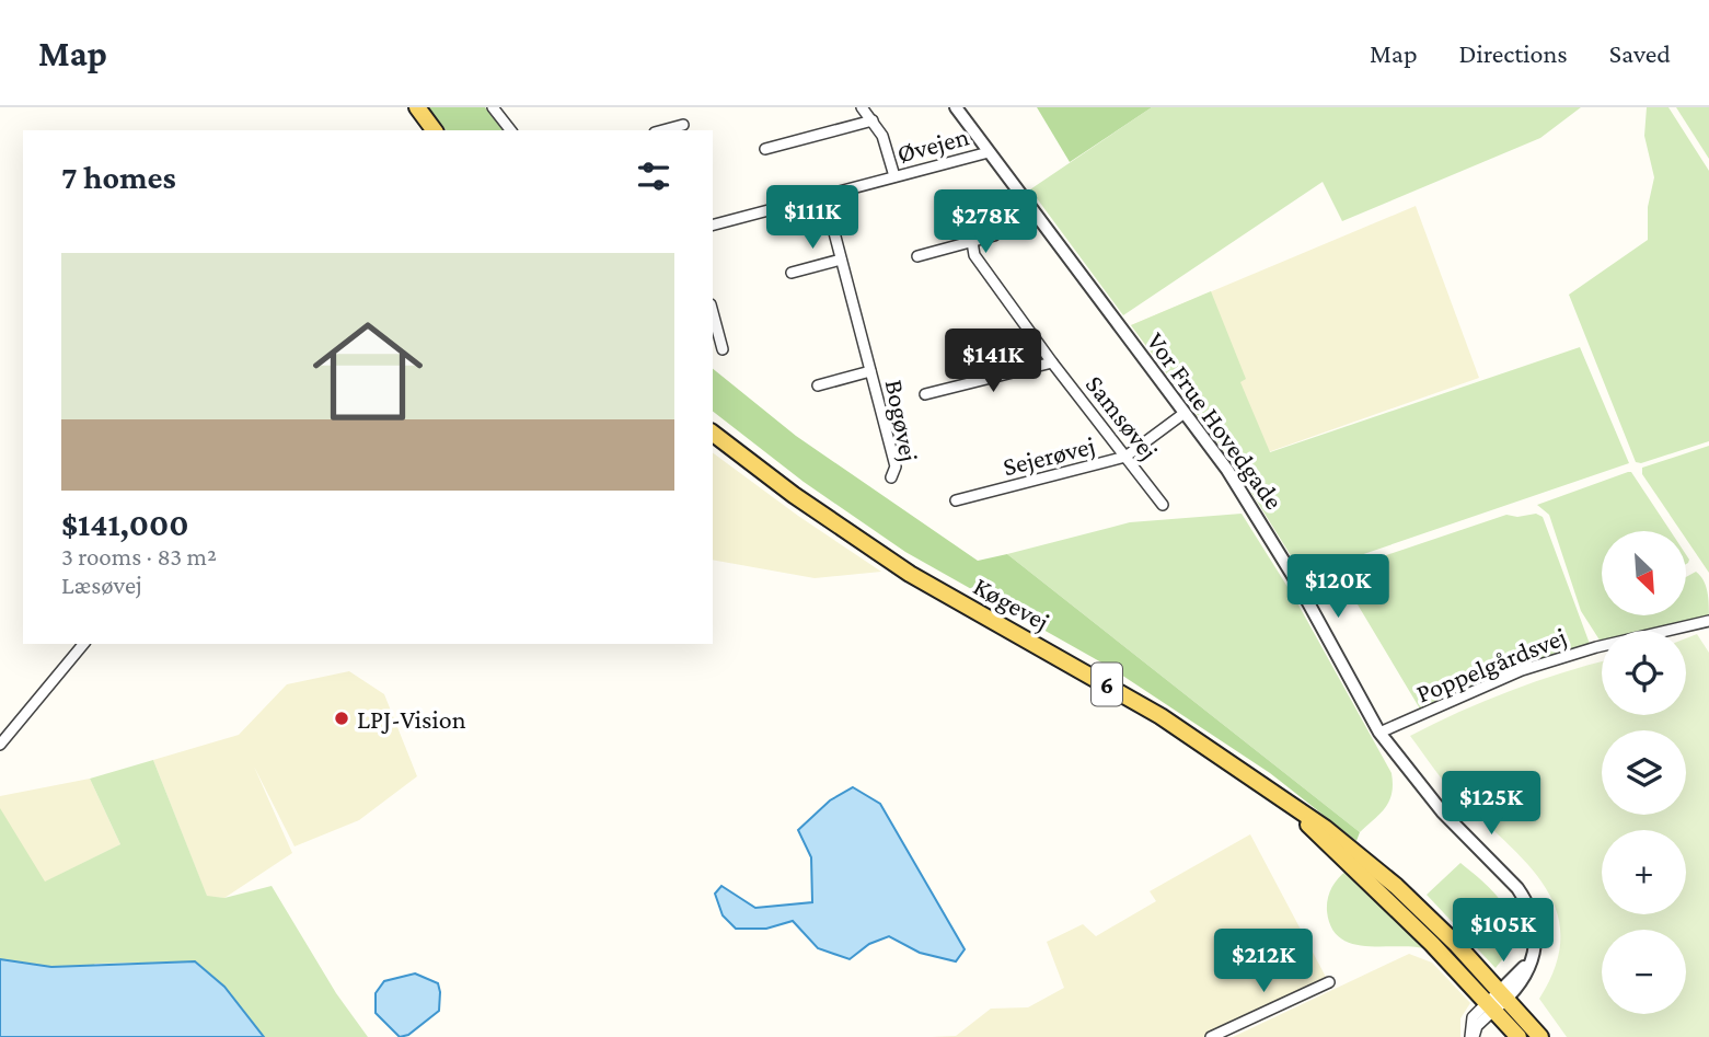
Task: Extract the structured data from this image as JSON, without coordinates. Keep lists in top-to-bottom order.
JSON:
{
  "streets": {
    "main road": ["Køgevej", "6"],
    "street": [
      "Øvejen",
      "Samsøvej",
      "Bogøvej",
      "Vor Frue Hovedgade",
      "Sejerøvej",
      "Poppelgårdsvej"
    ]
  },
  "crossings": [
    ["Øvejen", "Bogøvej"],
    ["Øvejen", "Vor Frue Hovedgade"],
    ["Samsøvej", "Sejerøvej"],
    ["Vor Frue Hovedgade", "Sejerøvej"],
    ["Vor Frue Hovedgade", "Køgevej"],
    ["Vor Frue Hovedgade", "Poppelgårdsvej"]
  ],
  "places": ["LPJ-Vision"],
  "north": "bottom right",
  "page": {
    "header": "Map",
    "nav": ["Map", "Directions", "Saved"],
    "heading": "7 homes",
    "price": [
      "$111K",
      "$278K",
      "$141K",
      "$120K",
      "$125K",
      "$105K",
      "$212K"
    ],
    "list": [
      {
        "name": "$141,000",
        "note": "3 rooms · 83 m² · Læsøvej"
      }
    ],
    "map_buttons": ["+", "−"]
  }
}
